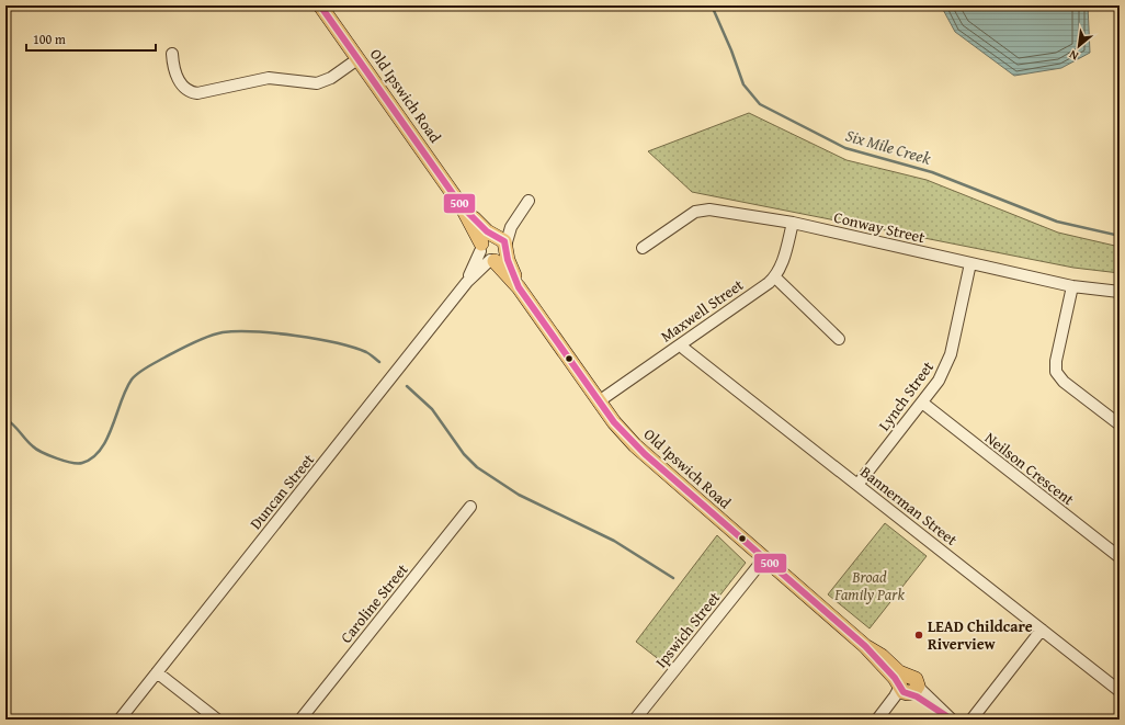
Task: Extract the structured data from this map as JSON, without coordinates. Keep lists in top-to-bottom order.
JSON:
{
  "streets": {
    "main road": ["Old Ipswich Road"],
    "street": [
      "Conway Street",
      "Maxwell Street",
      "Lynch Street",
      "Neilson Crescent",
      "Duncan Street",
      "Bannerman Street",
      "Caroline Street",
      "Ipswich Street"
    ]
  },
  "crossings": [
    ["Old Ipswich Road", "Maxwell Street"],
    ["Old Ipswich Road", "Duncan Street"],
    ["Old Ipswich Road", "Ipswich Street"],
    ["Conway Street", "Lynch Street"],
    ["Maxwell Street", "Bannerman Street"],
    ["Lynch Street", "Neilson Crescent"],
    ["Lynch Street", "Bannerman Street"]
  ],
  "water": ["Six Mile Creek"],
  "parks": ["Broad Family Park"],
  "places": ["LEAD Childcare Riverview"],
  "lines": ["transit line 500"],
  "scale_bar": "100 m",
  "north": "bottom left"
}
